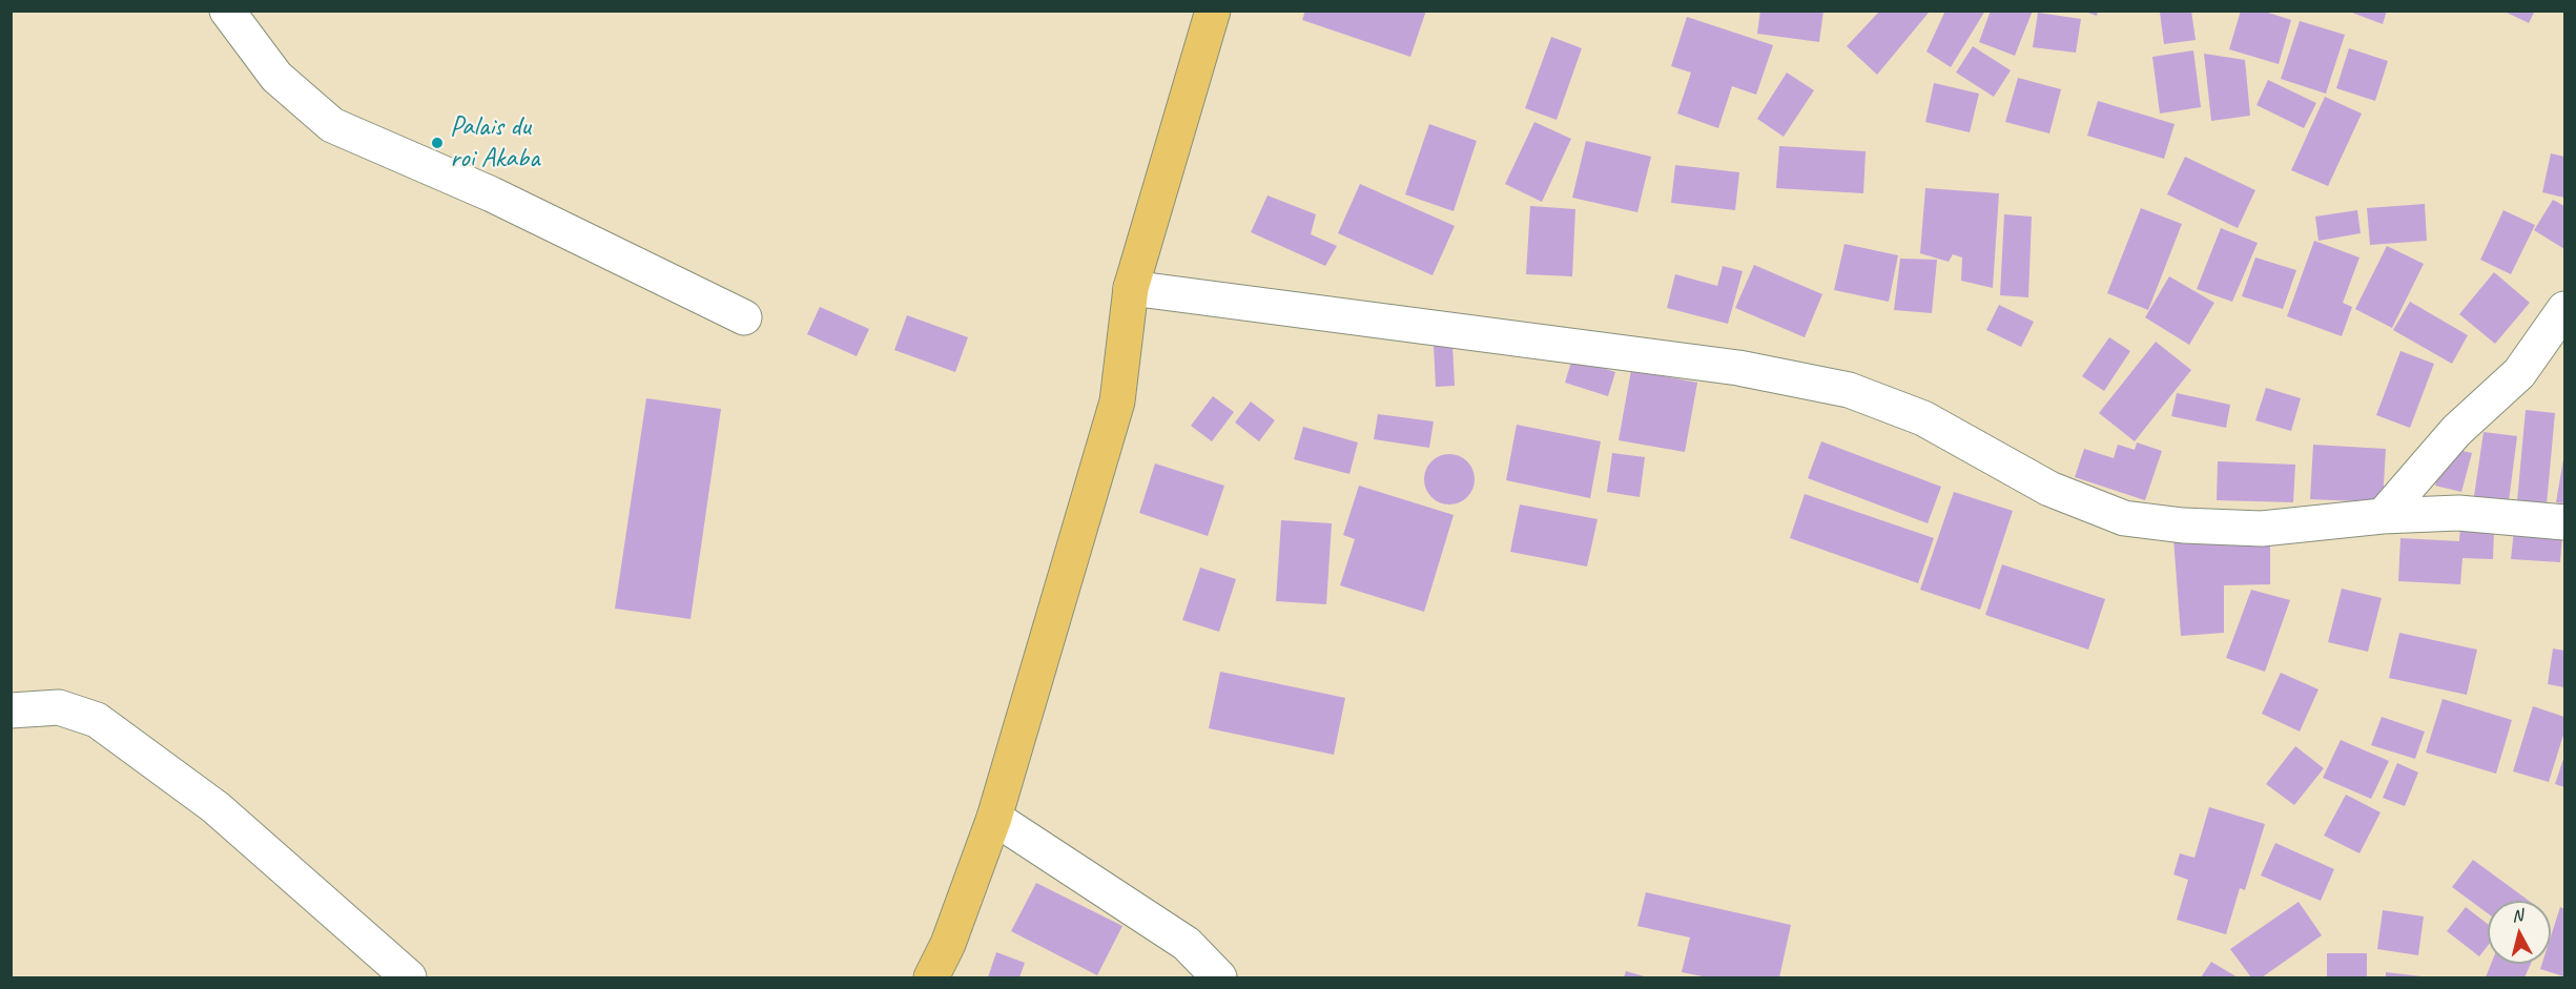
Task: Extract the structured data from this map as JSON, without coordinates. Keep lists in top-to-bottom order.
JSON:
{
  "places": ["Palais du roi Akaba"],
  "north": "top"
}
